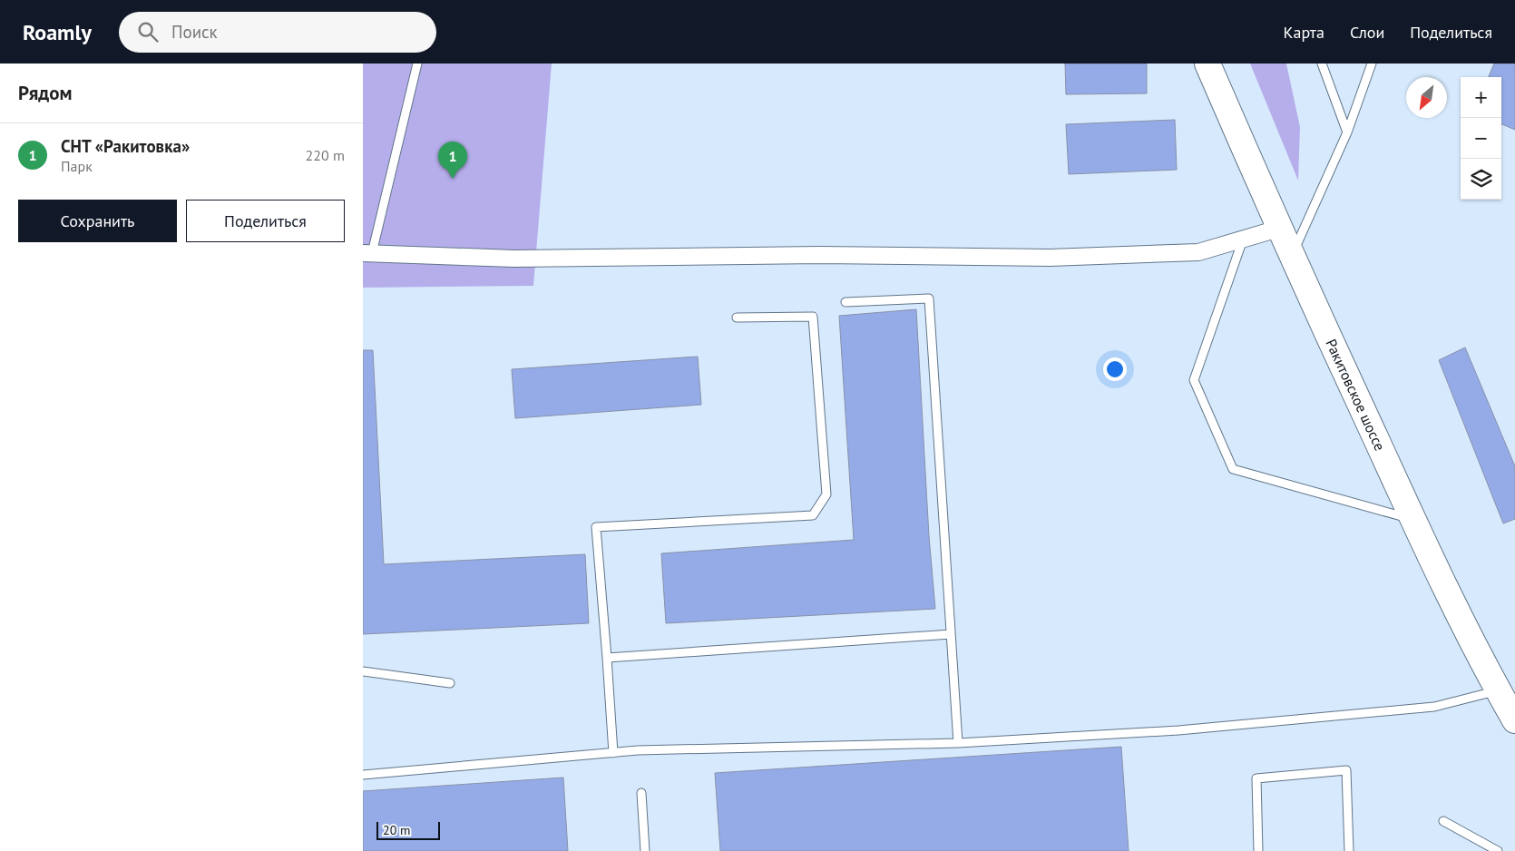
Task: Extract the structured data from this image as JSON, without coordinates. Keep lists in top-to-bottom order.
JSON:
{
  "streets": {
    "main road": ["Ракитовское шоссе"]
  },
  "scale_bar": "20 m",
  "north": "bottom left",
  "page": {
    "header": "Roamly",
    "search": "Поиск",
    "nav": ["Карта", "Слои", "Поделиться"],
    "heading": "Рядом",
    "map_buttons": ["+", "−"],
    "list": [
      {
        "mark": "1",
        "name": "СНТ «Ракитовка»",
        "note": "Парк",
        "value": "220 m"
      }
    ],
    "pins": "1",
    "buttons": ["Сохранить", "Поделиться"],
    "scale": "20 m"
  }
}
